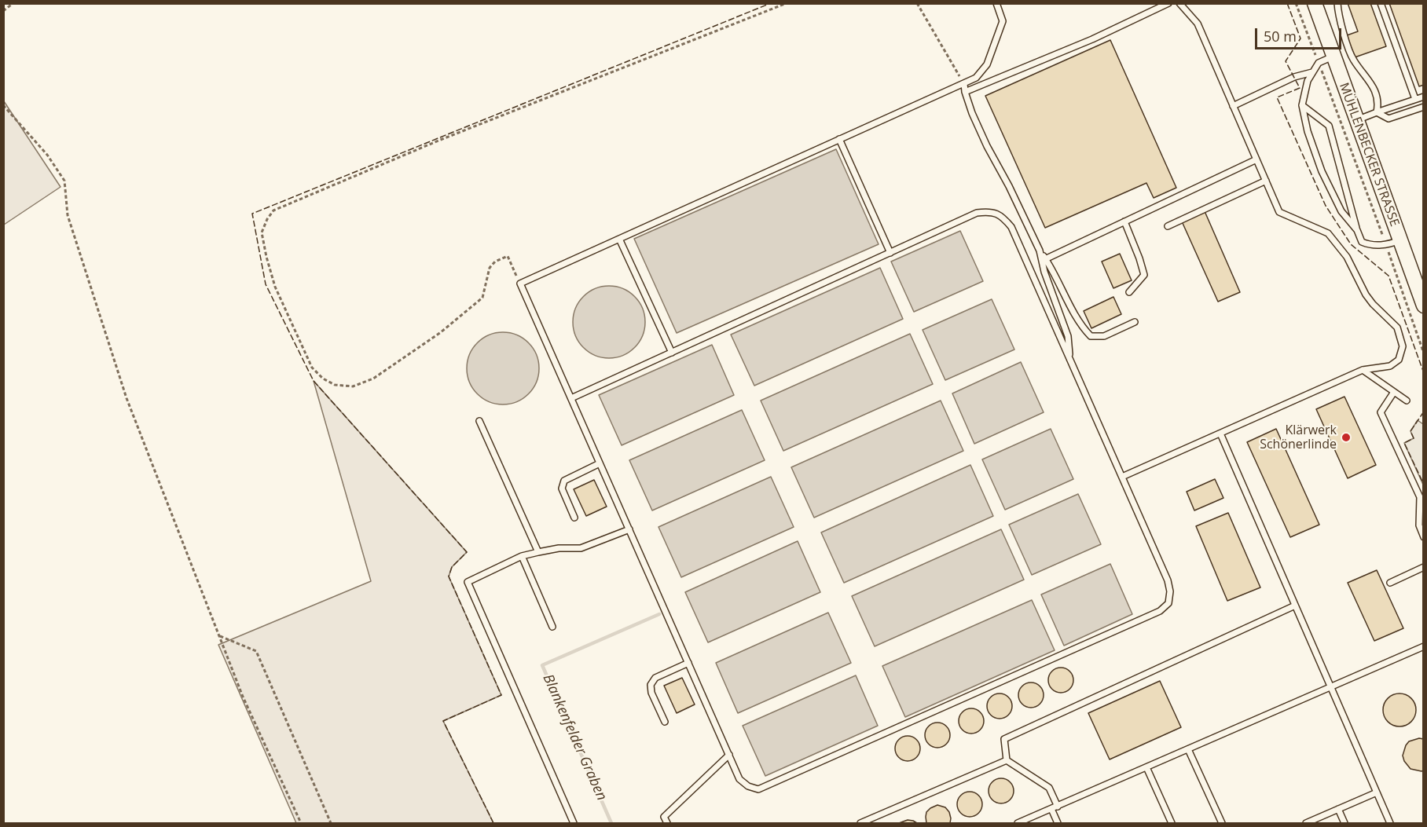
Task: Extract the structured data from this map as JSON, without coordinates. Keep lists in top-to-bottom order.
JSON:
{
  "streets": {
    "main road": ["MÜHLENBECKER STRASSE"]
  },
  "water": ["Blankenfelder Graben"],
  "places": ["Klärwerk Schönerlinde"],
  "scale_bar": "50 m"
}
